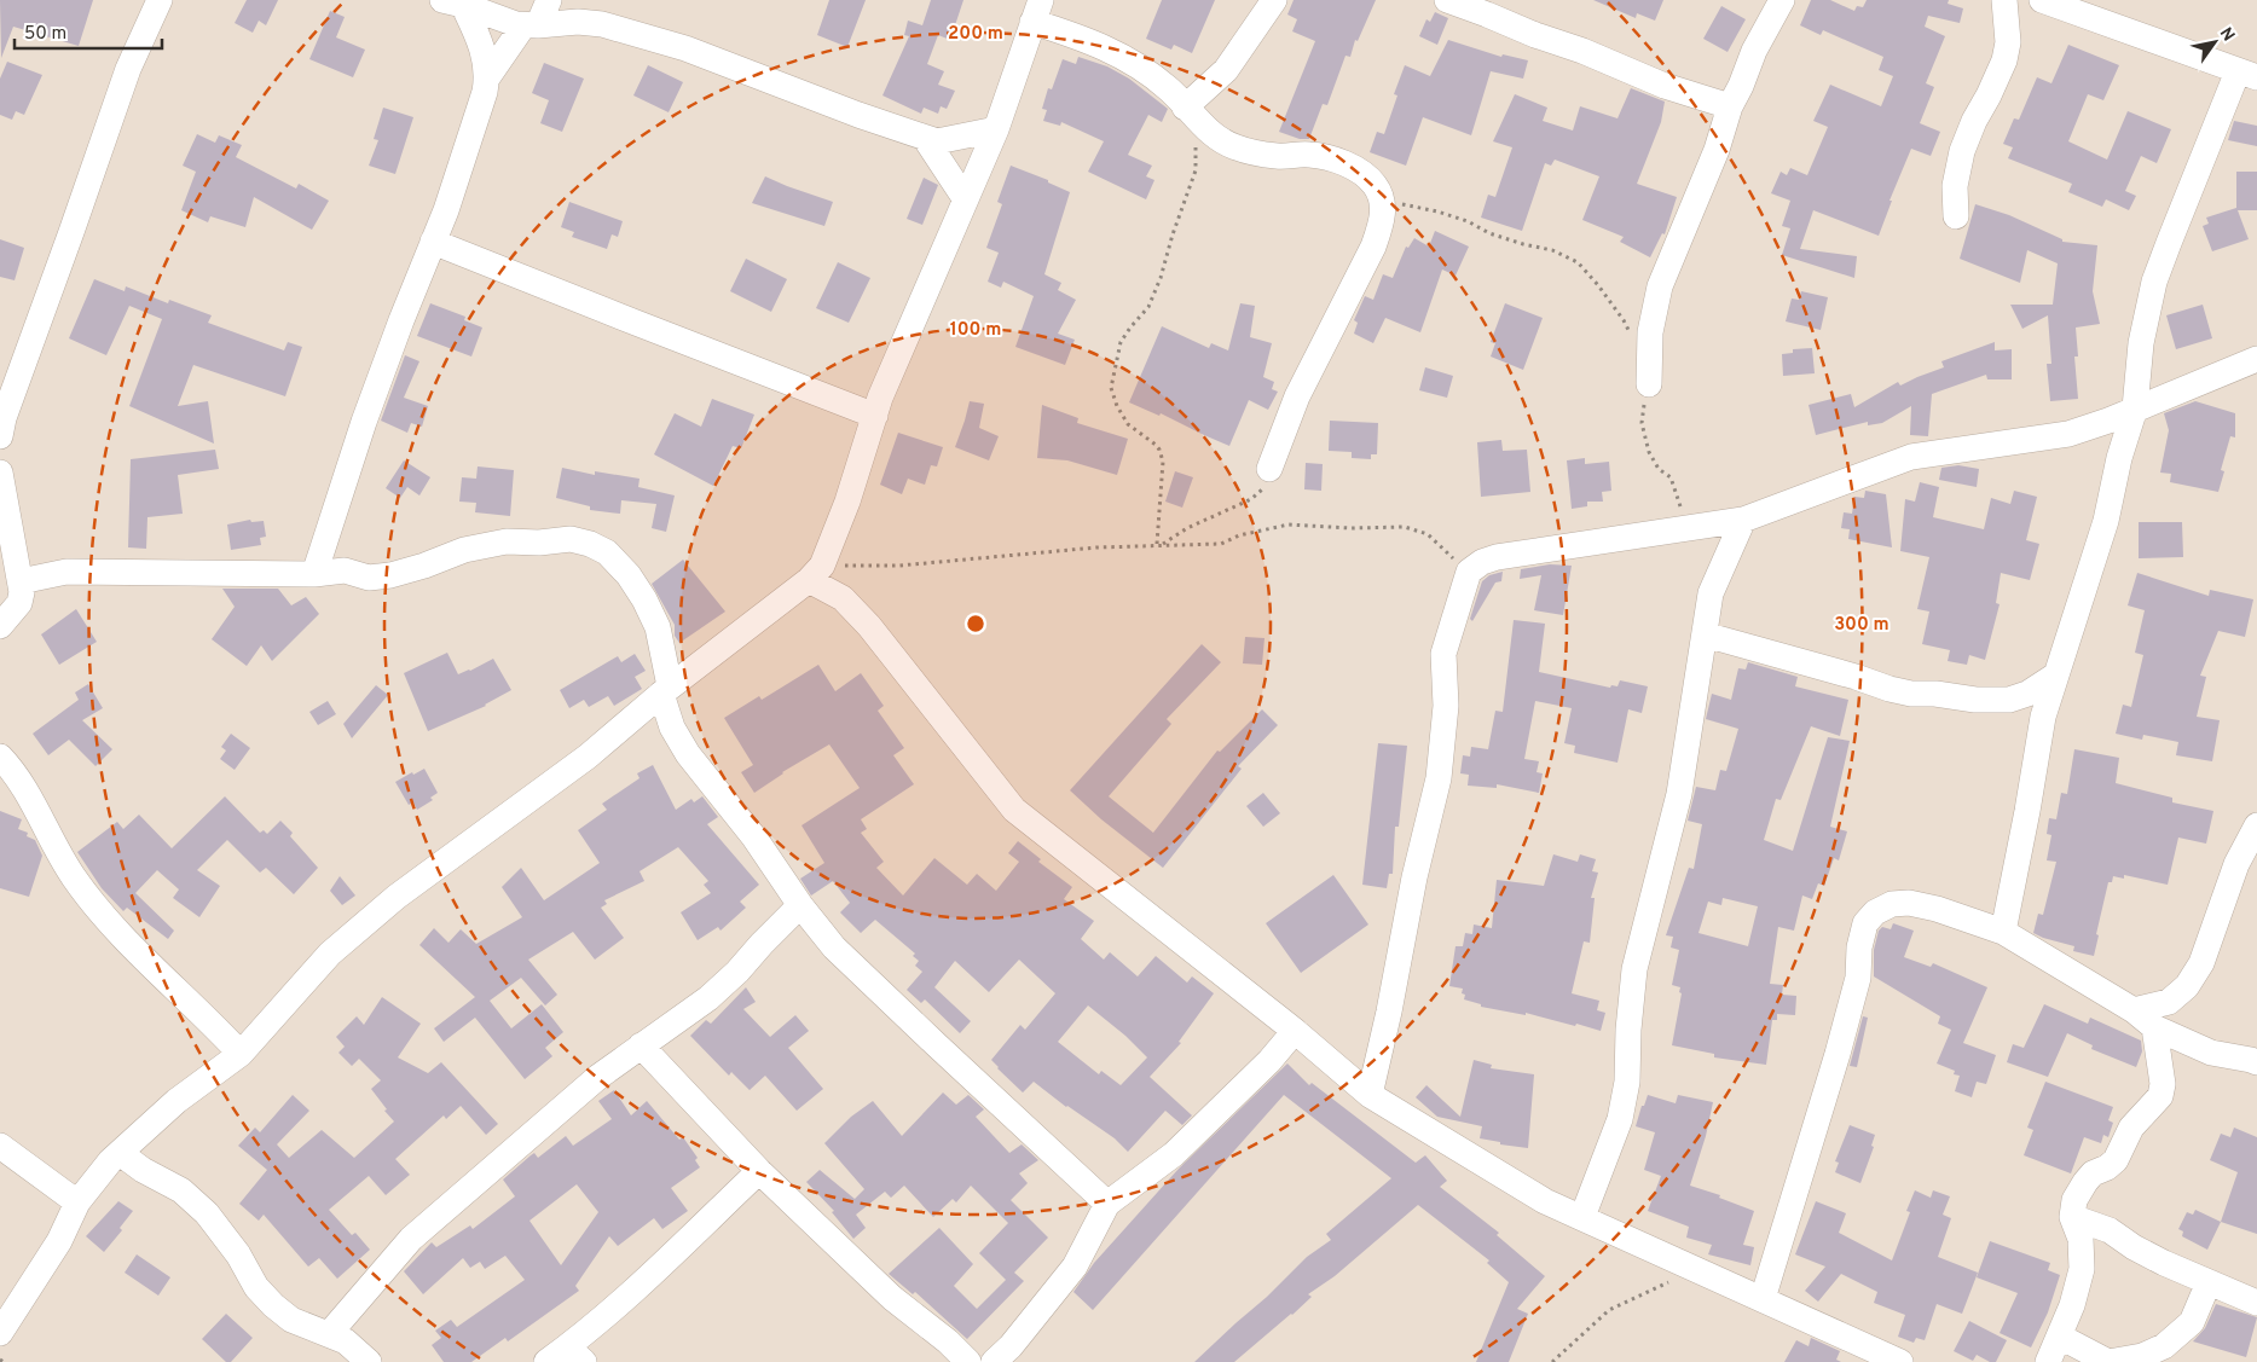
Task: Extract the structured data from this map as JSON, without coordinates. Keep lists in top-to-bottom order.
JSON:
{
  "scale_bar": "50 m",
  "north": "top right",
  "rings": ["200 m", "100 m", "300 m"]
}
